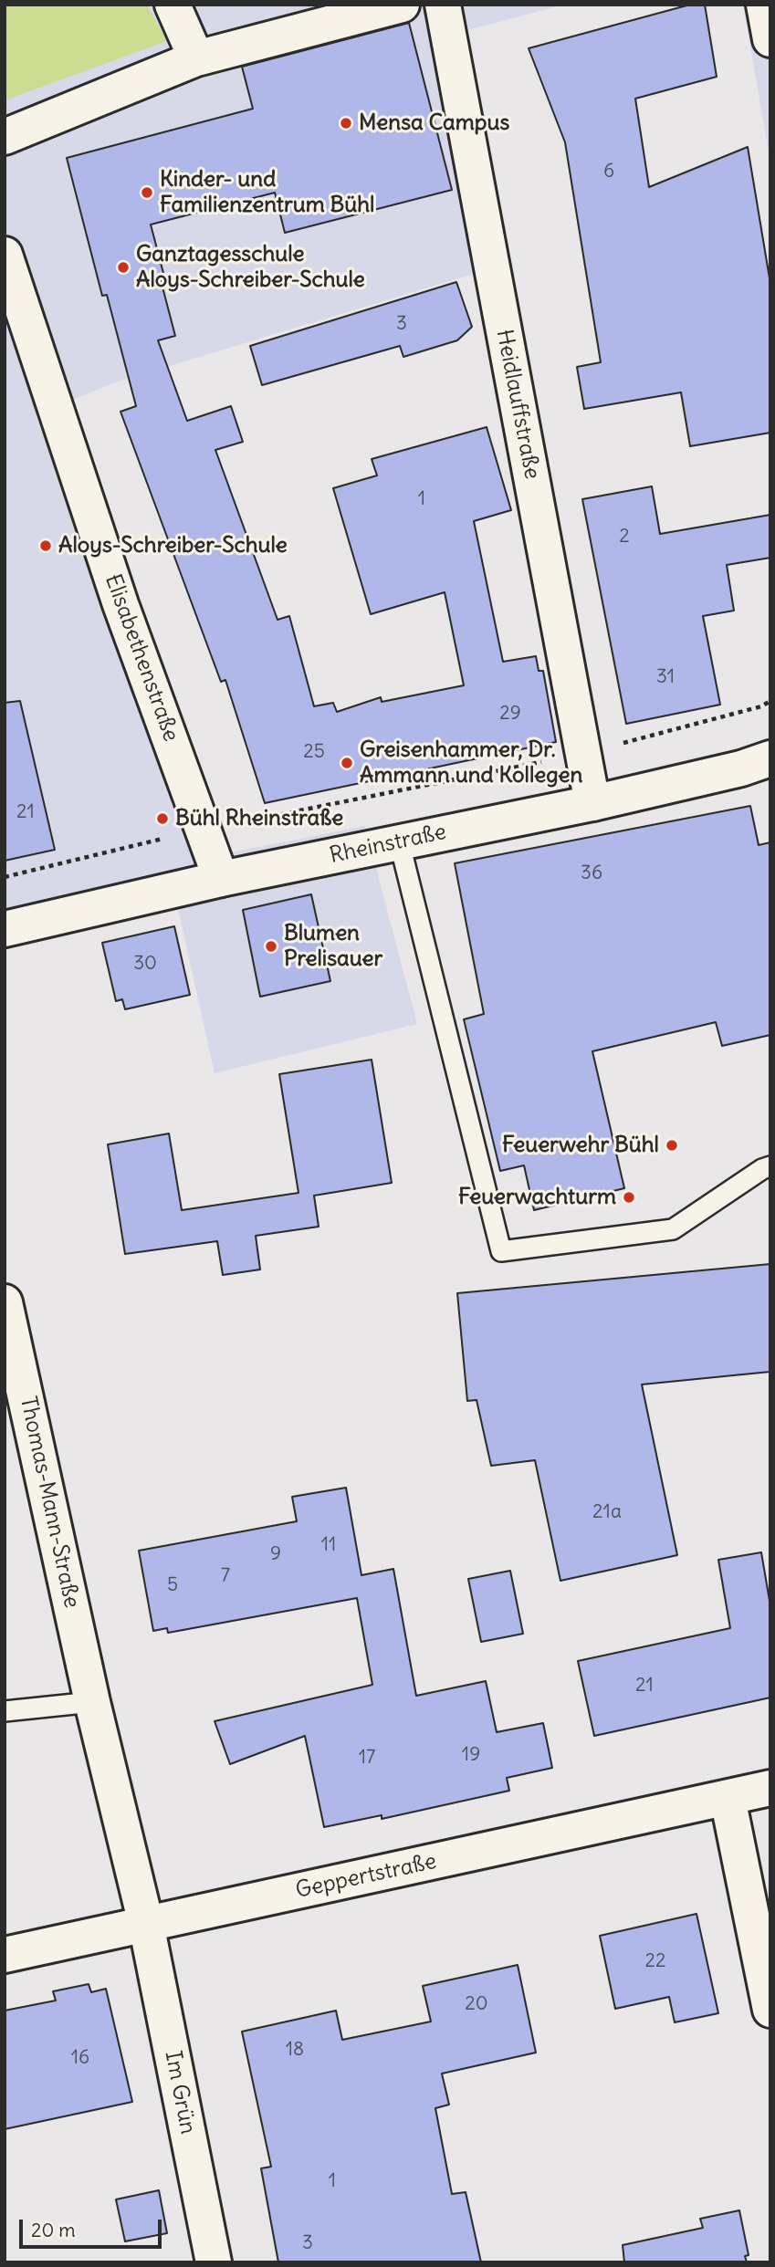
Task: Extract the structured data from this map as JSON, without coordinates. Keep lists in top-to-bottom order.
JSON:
{
  "streets": {
    "street": [
      "Heidlauffstraße",
      "Elisabethenstraße",
      "Rheinstraße",
      "Thomas-Mann-Straße",
      "Geppertstraße",
      "Im Grün"
    ]
  },
  "crossings": [
    ["Heidlauffstraße", "Rheinstraße"],
    ["Elisabethenstraße", "Rheinstraße"],
    ["Thomas-Mann-Straße", "Geppertstraße"],
    ["Thomas-Mann-Straße", "Im Grün"],
    ["Geppertstraße", "Im Grün"]
  ],
  "places": [
    "Mensa Campus",
    "Kinder- und Familienzentrum Bühl",
    "Ganztagesschule Aloys-Schreiber-Schule",
    "Aloys-Schreiber-Schule",
    "Greisenhammer, Dr. Ammann und Kollegen",
    "Bühl Rheinstraße",
    "Blumen Prelisauer",
    "Feuerwehr Bühl",
    "Feuerwachturm"
  ],
  "house_numbers": [
    "6",
    "3",
    "1",
    "2",
    "31",
    "29",
    "25",
    "21",
    "36",
    "30",
    "21a",
    "11",
    "9",
    "7",
    "5",
    "21",
    "19",
    "17",
    "22",
    "20",
    "18",
    "16",
    "1",
    "3"
  ],
  "scale_bar": "20 m"
}
